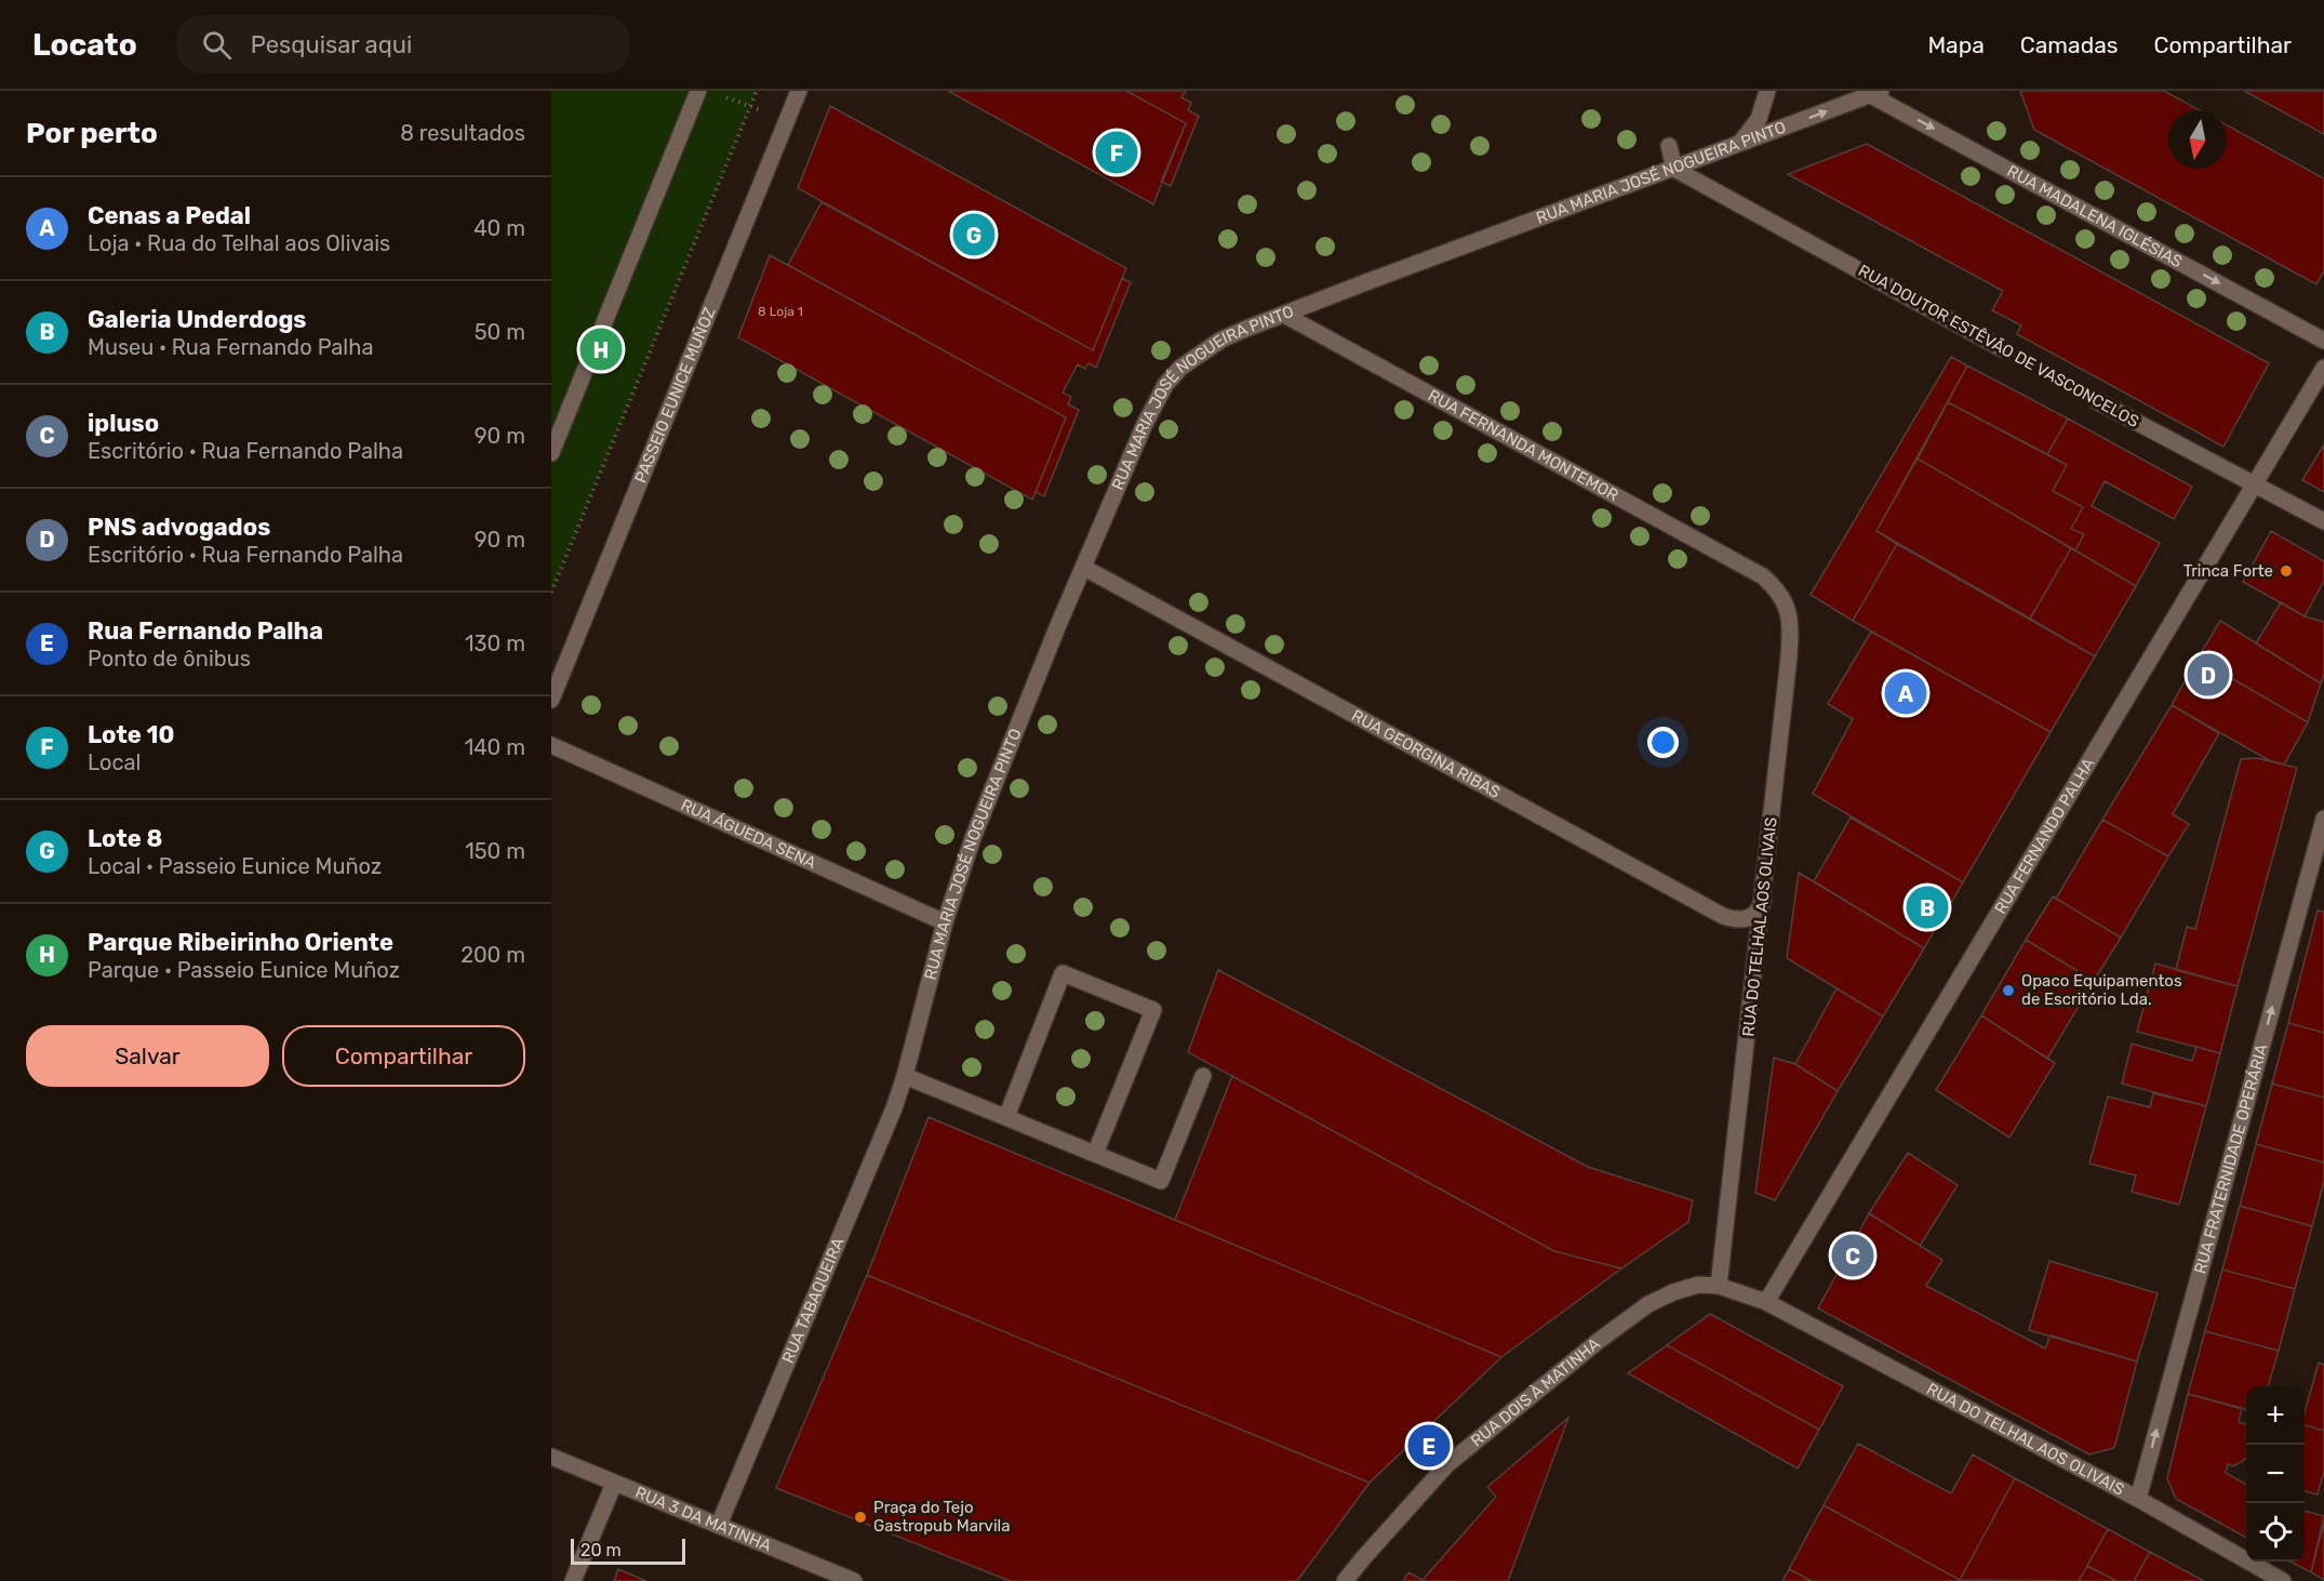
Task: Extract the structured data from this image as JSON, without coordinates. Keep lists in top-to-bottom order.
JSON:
{
  "streets": {
    "street": [
      "RUA MARIA JOSÉ NOGUEIRA PINTO",
      "RUA MADALENA IGLÉSIAS",
      "RUA DOUTOR ESTÊVÃO DE VASCONCELOS",
      "PASSEIO EUNICE MUÑOZ",
      "RUA FERNANDA MONTEMOR",
      "RUA GEORGINA RIBAS",
      "RUA ÁGUEDA SENA",
      "RUA FERNANDO PALHA",
      "RUA DO TELHAL AOS OLIVAIS",
      "RUA FRATERNIDADE OPERÁRIA",
      "RUA TABAQUEIRA",
      "RUA DOIS À MATINHA",
      "RUA 3 DA MATINHA"
    ]
  },
  "crossings": [
    ["RUA MARIA JOSÉ NOGUEIRA PINTO", "RUA MADALENA IGLÉSIAS"],
    ["RUA MARIA JOSÉ NOGUEIRA PINTO", "RUA DOUTOR ESTÊVÃO DE VASCONCELOS"],
    ["RUA MARIA JOSÉ NOGUEIRA PINTO", "RUA FERNANDA MONTEMOR"],
    ["RUA MARIA JOSÉ NOGUEIRA PINTO", "RUA GEORGINA RIBAS"],
    ["RUA MARIA JOSÉ NOGUEIRA PINTO", "RUA ÁGUEDA SENA"],
    ["RUA MARIA JOSÉ NOGUEIRA PINTO", "RUA TABAQUEIRA"],
    ["RUA DOUTOR ESTÊVÃO DE VASCONCELOS", "RUA FERNANDO PALHA"],
    ["RUA FERNANDA MONTEMOR", "RUA DO TELHAL AOS OLIVAIS"],
    ["RUA GEORGINA RIBAS", "RUA DO TELHAL AOS OLIVAIS"],
    ["RUA FERNANDO PALHA", "RUA DO TELHAL AOS OLIVAIS"],
    ["RUA FERNANDO PALHA", "RUA DOIS À MATINHA"],
    ["RUA DO TELHAL AOS OLIVAIS", "RUA FRATERNIDADE OPERÁRIA"],
    ["RUA DO TELHAL AOS OLIVAIS", "RUA DOIS À MATINHA"],
    ["RUA TABAQUEIRA", "RUA 3 DA MATINHA"]
  ],
  "one_way": ["RUA MADALENA IGLÉSIAS", "RUA FRATERNIDADE OPERÁRIA"],
  "places": ["Trinca Forte", "Opaco Equipamentos de Escritório Lda.", "Praça do Tejo Gastropub Marvila"],
  "house_numbers": ["8 Loja 1"],
  "scale_bar": "20 m",
  "north": "bottom",
  "page": {
    "header": "Locato",
    "search": "Pesquisar aqui",
    "nav": ["Mapa", "Camadas", "Compartilhar"],
    "heading": ["Por perto", "8 resultados"],
    "pins": [
      "F",
      "G",
      "H",
      "D",
      "A",
      "B",
      "C",
      "E"
    ],
    "list": [
      {
        "mark": "A",
        "name": "Cenas a Pedal",
        "note": "Loja · Rua do Telhal aos Olivais",
        "value": "40 m"
      },
      {
        "mark": "B",
        "name": "Galeria Underdogs",
        "note": "Museu · Rua Fernando Palha",
        "value": "50 m"
      },
      {
        "mark": "C",
        "name": "ipluso",
        "note": "Escritório · Rua Fernando Palha",
        "value": "90 m"
      },
      {
        "mark": "D",
        "name": "PNS advogados",
        "note": "Escritório · Rua Fernando Palha",
        "value": "90 m"
      },
      {
        "mark": "E",
        "name": "Rua Fernando Palha",
        "note": "Ponto de ônibus",
        "value": "130 m"
      },
      {
        "mark": "F",
        "name": "Lote 10",
        "note": "Local",
        "value": "140 m"
      },
      {
        "mark": "G",
        "name": "Lote 8",
        "note": "Local · Passeio Eunice Muñoz",
        "value": "150 m"
      },
      {
        "mark": "H",
        "name": "Parque Ribeirinho Oriente",
        "note": "Parque · Passeio Eunice Muñoz",
        "value": "200 m"
      }
    ],
    "buttons": ["Salvar", "Compartilhar"],
    "map_buttons": ["+", "−"],
    "scale": "20 m"
  }
}
